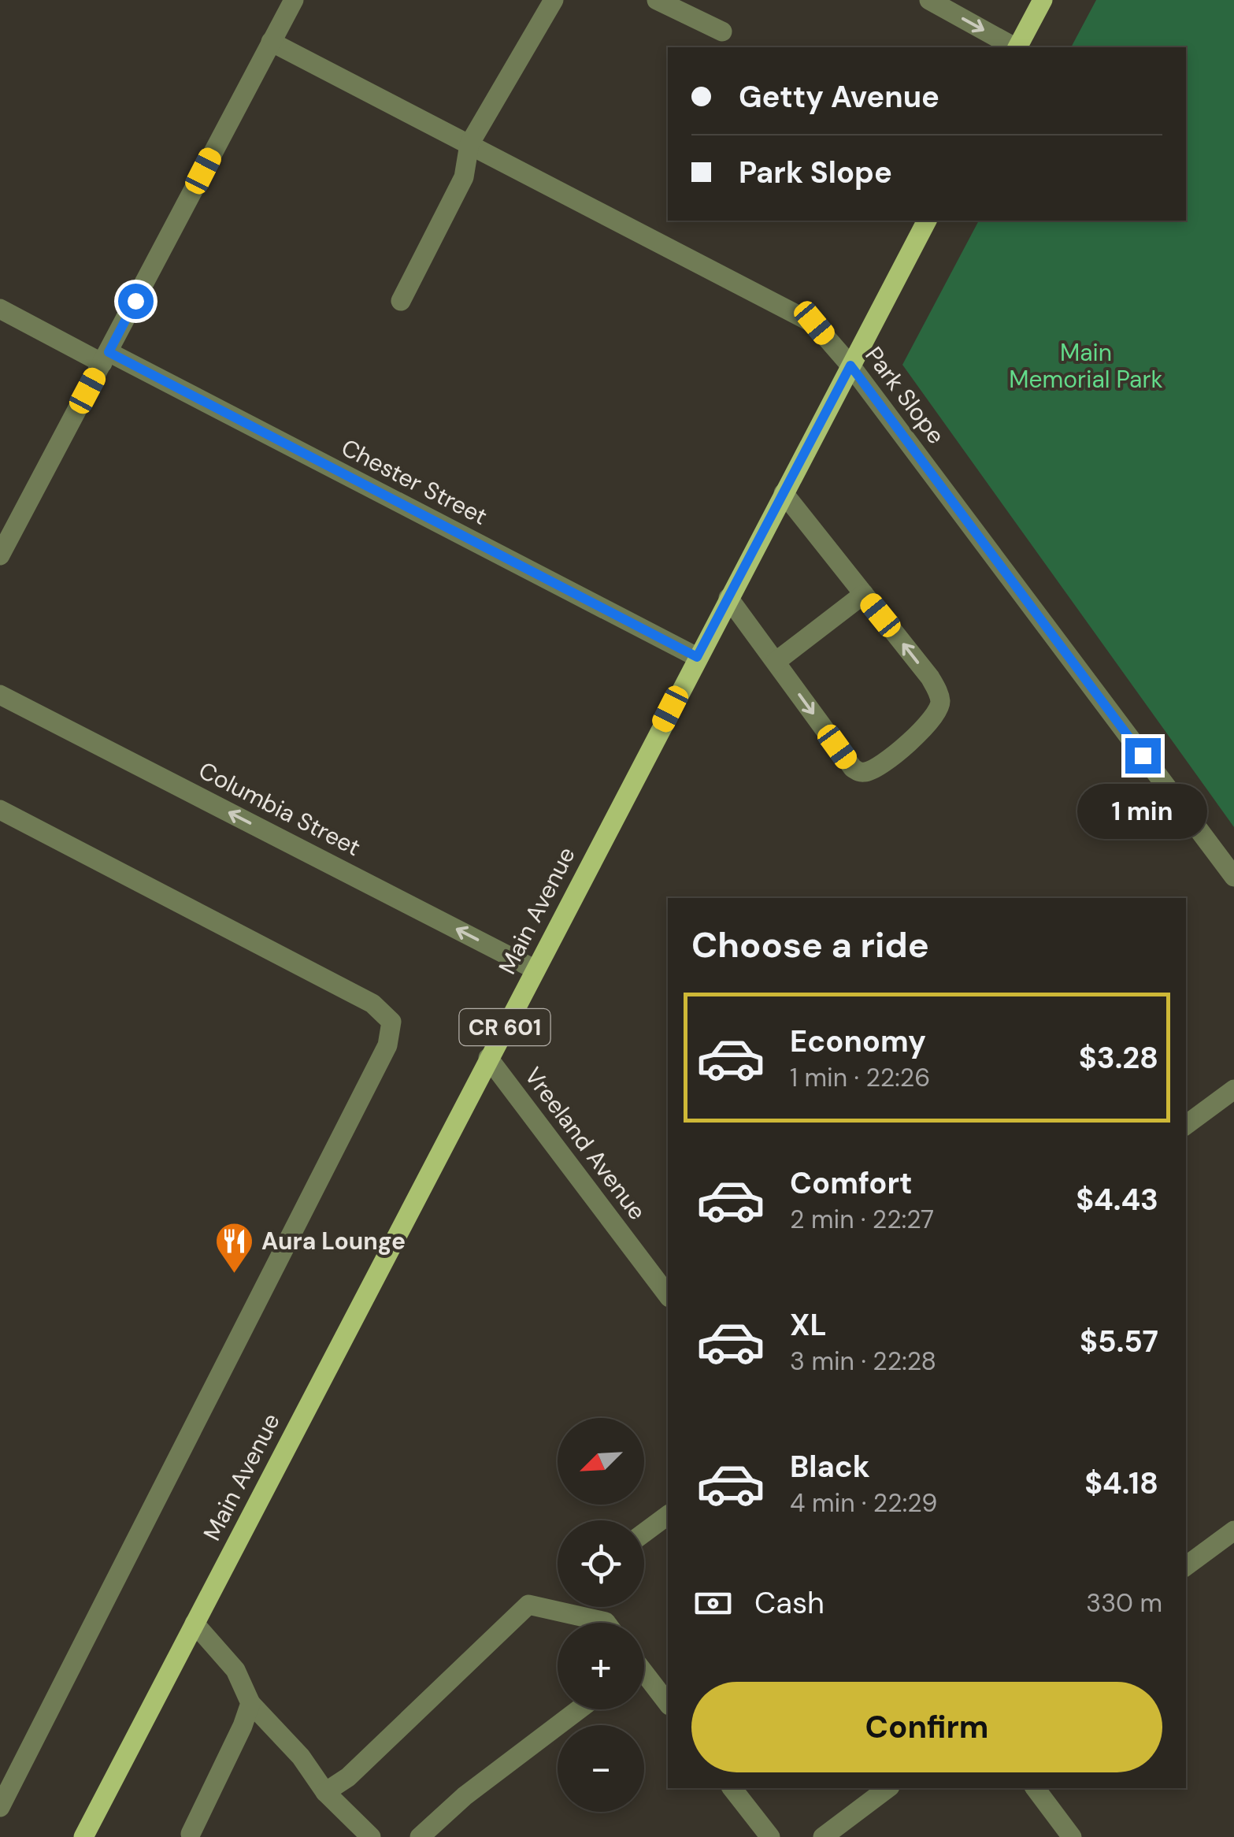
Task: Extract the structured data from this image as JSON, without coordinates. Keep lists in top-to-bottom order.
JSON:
{
  "streets": {
    "main road": ["Main Avenue", "CR 601"],
    "street": [
      "Park Slope",
      "Chester Street",
      "Columbia Street",
      "Vreeland Avenue"
    ]
  },
  "crossings": [
    ["Park Slope", "Main Avenue"],
    ["Chester Street", "Main Avenue"],
    ["Columbia Street", "Main Avenue"],
    ["Main Avenue", "Vreeland Avenue"]
  ],
  "one_way": ["Columbia Street"],
  "parks": ["Main Memorial Park"],
  "places": {
    "restaurant": ["Aura Lounge"]
  },
  "north": "bottom left",
  "page": {
    "banner": ["Getty Avenue", "Park Slope"],
    "bubble": "1 min",
    "heading": "Choose a ride",
    "list": [
      {
        "name": "Economy",
        "note": "1 min · 22:26",
        "value": "$3.28"
      },
      {
        "name": "Comfort",
        "note": "2 min · 22:27",
        "value": "$4.43"
      },
      {
        "name": "XL",
        "note": "3 min · 22:28",
        "value": "$5.57"
      },
      {
        "name": "Black",
        "note": "4 min · 22:29",
        "value": "$4.18"
      }
    ],
    "map_buttons": ["+", "−"],
    "pay": ["Cash", "330 m"],
    "buttons": "Confirm"
  }
}
